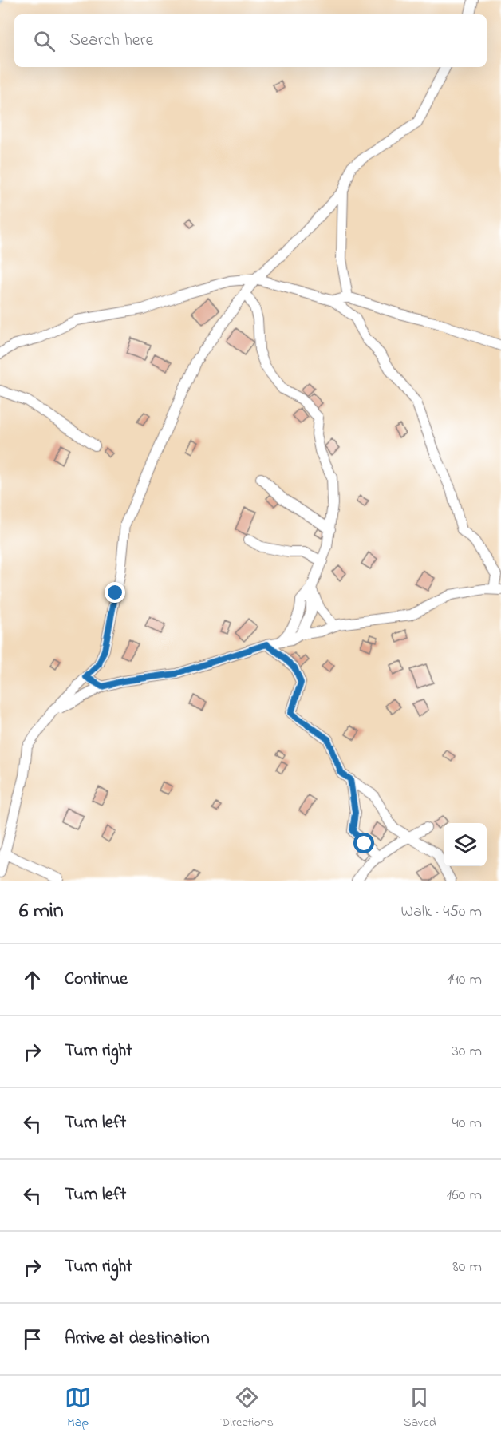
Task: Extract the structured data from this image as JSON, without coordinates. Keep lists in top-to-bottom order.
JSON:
{
  "page": {
    "search": "Search here",
    "heading": ["6 min", "Walk · 450 m"],
    "list": [
      ["Continue", "140 m"],
      ["Turn right", "30 m"],
      ["Turn left", "40 m"],
      ["Turn left", "160 m"],
      ["Turn right", "80 m"],
      "Arrive at destination"
    ],
    "nav": ["Map", "Directions", "Saved"]
  }
}
